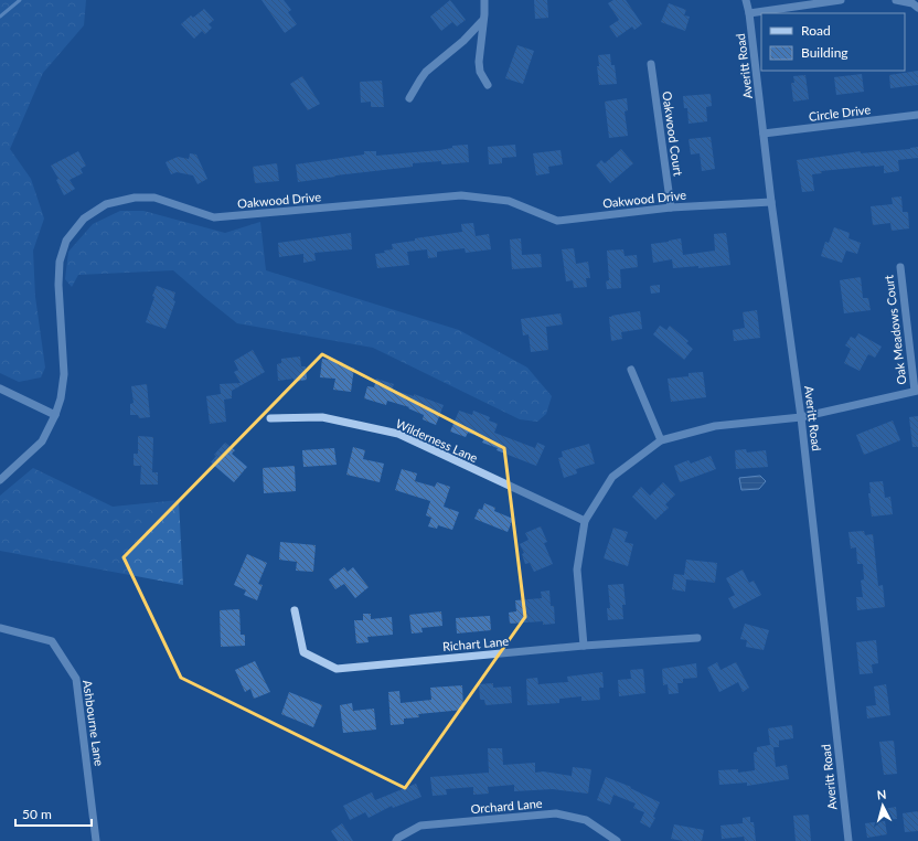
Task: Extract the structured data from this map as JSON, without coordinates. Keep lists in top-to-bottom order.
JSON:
{
  "streets": {
    "street": [
      "Averitt Road",
      "Circle Drive",
      "Oakwood Court",
      "Oakwood Drive",
      "Oak Meadows Court",
      "Wilderness Lane",
      "Richart Lane",
      "Ashbourne Lane",
      "Orchard Lane"
    ]
  },
  "crossings": [
    ["Averitt Road", "Circle Drive"],
    ["Averitt Road", "Oakwood Drive"],
    ["Oakwood Court", "Oakwood Drive"]
  ],
  "legend": ["Road", "Building"],
  "scale_bar": "50 m",
  "north": "top"
}
